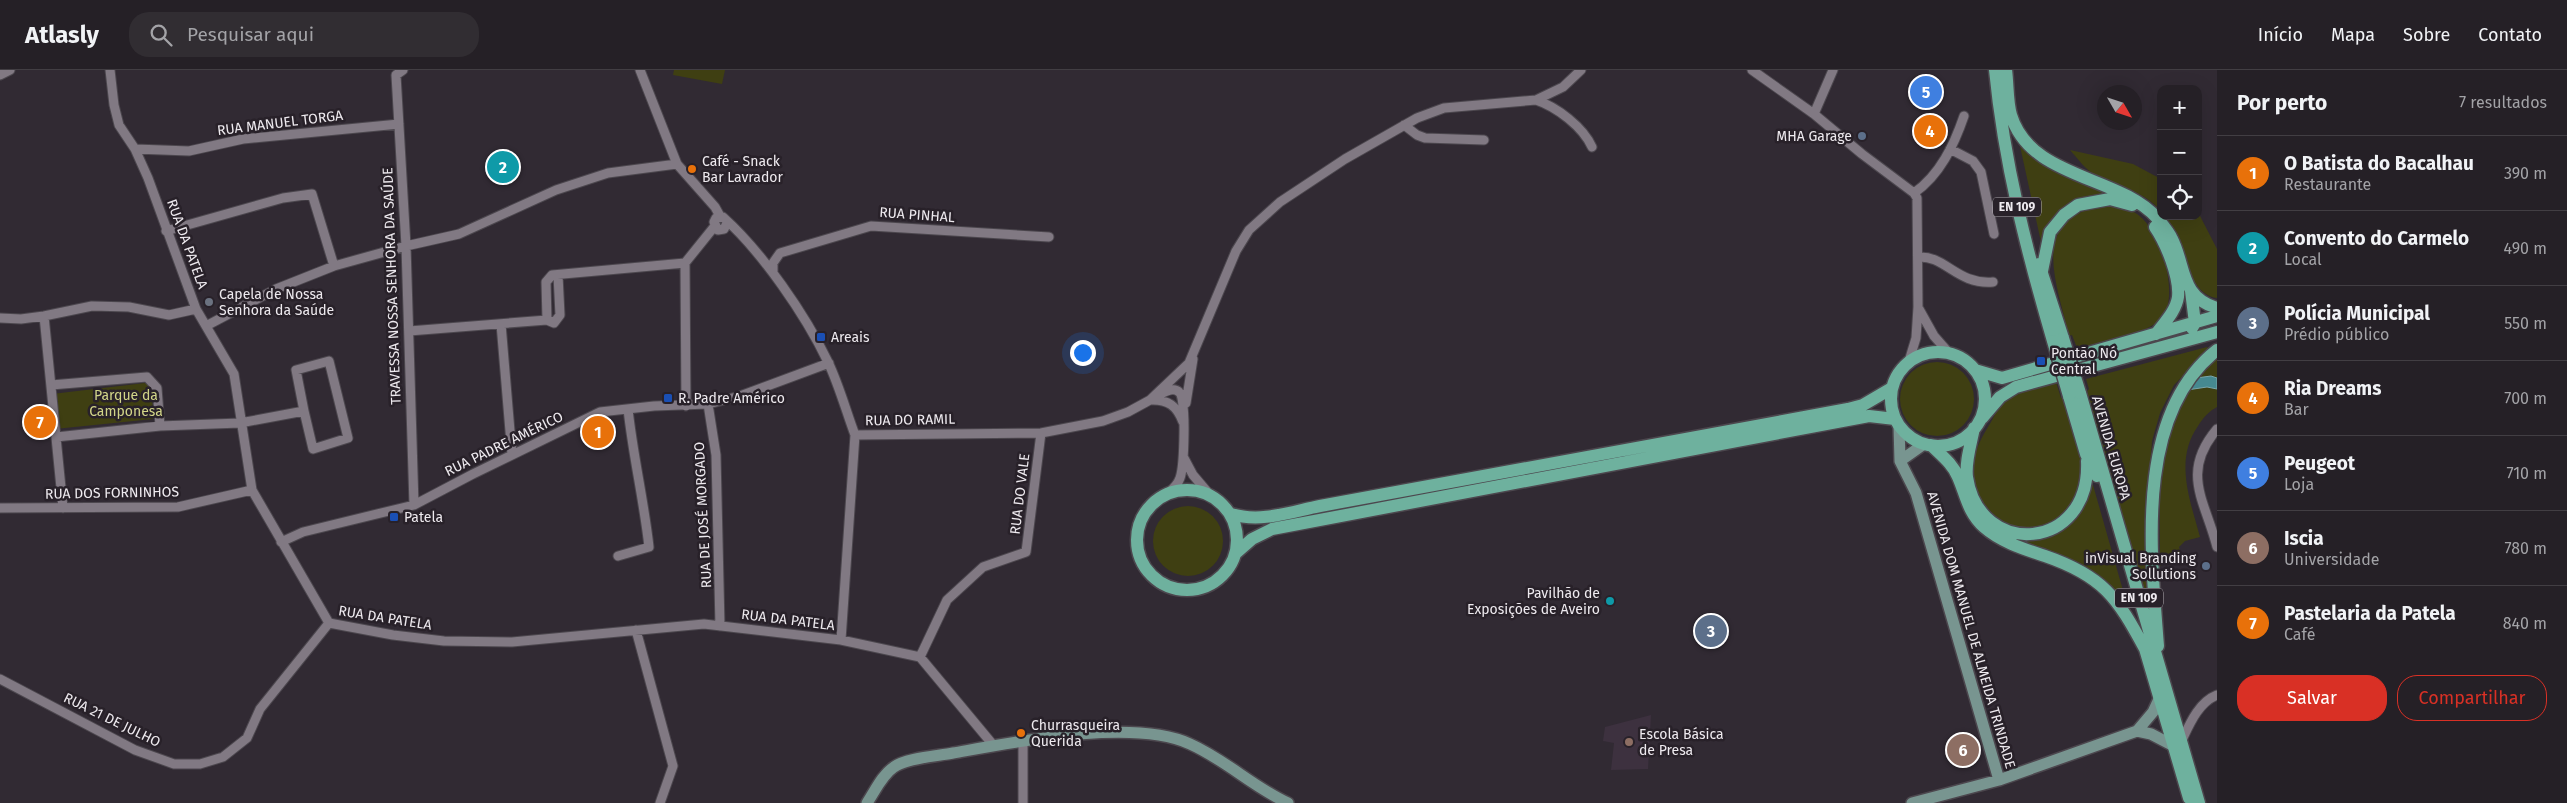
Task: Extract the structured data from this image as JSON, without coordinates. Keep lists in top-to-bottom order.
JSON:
{
  "streets": {
    "main road": ["EN 109", "AVENIDA EUROPA"],
    "street": [
      "RUA MANUEL TORGA",
      "RUA PINHAL",
      "RUA DA PATELA",
      "TRAVESSA NOSSA SENHORA DA SAÚDE",
      "RUA DO RAMIL",
      "RUA PADRE AMÉRICO",
      "RUA DOS FORNINHOS",
      "RUA DO VALE",
      "RUA DE JOSÉ MORGADO",
      "AVENIDA DOM MANUEL DE ALMEIDA TRINDADE",
      "RUA 21 DE JULHO"
    ]
  },
  "crossings": [
    ["RUA MANUEL TORGA", "RUA DA PATELA"],
    ["RUA MANUEL TORGA", "TRAVESSA NOSSA SENHORA DA SAÚDE"],
    ["RUA PINHAL", "RUA DO RAMIL"],
    ["RUA DA PATELA", "RUA PADRE AMÉRICO"],
    ["RUA DA PATELA", "RUA DOS FORNINHOS"],
    ["RUA DA PATELA", "RUA DO VALE"],
    ["RUA DA PATELA", "RUA DE JOSÉ MORGADO"],
    ["RUA DA PATELA", "RUA 21 DE JULHO"],
    ["TRAVESSA NOSSA SENHORA DA SAÚDE", "RUA PADRE AMÉRICO"],
    ["RUA DO RAMIL", "RUA PADRE AMÉRICO"],
    ["RUA DO RAMIL", "RUA DO VALE"],
    ["RUA PADRE AMÉRICO", "RUA DE JOSÉ MORGADO"]
  ],
  "parks": ["Parque da Camponesa"],
  "places": {
    "other": [
      "MHA Garage",
      "Café - Snack Bar Lavrador",
      "Capela de Nossa Senhora da Saúde",
      "inVisual Branding Sollutions",
      "Pavilhão de Exposições de Aveiro",
      "Churrasqueira Querida",
      "Escola Básica de Presa"
    ],
    "transit": [
      "Areais",
      "Pontão Nó Central",
      "R. Padre Américo",
      "Patela"
    ]
  },
  "north": "bottom right",
  "page": {
    "header": "Atlasly",
    "search": "Pesquisar aqui",
    "nav": [
      "Início",
      "Mapa",
      "Sobre",
      "Contato"
    ],
    "heading": ["Por perto", "7 resultados"],
    "pins": [
      "5",
      "4",
      "2",
      "7",
      "1",
      "3",
      "6"
    ],
    "map_buttons": ["+", "−"],
    "list": [
      {
        "mark": "1",
        "name": "O Batista do Bacalhau",
        "note": "Restaurante",
        "value": "390 m"
      },
      {
        "mark": "2",
        "name": "Convento do Carmelo",
        "note": "Local",
        "value": "490 m"
      },
      {
        "mark": "3",
        "name": "Polícia Municipal",
        "note": "Prédio público",
        "value": "550 m"
      },
      {
        "mark": "4",
        "name": "Ria Dreams",
        "note": "Bar",
        "value": "700 m"
      },
      {
        "mark": "5",
        "name": "Peugeot",
        "note": "Loja",
        "value": "710 m"
      },
      {
        "mark": "6",
        "name": "Iscia",
        "note": "Universidade",
        "value": "780 m"
      },
      {
        "mark": "7",
        "name": "Pastelaria da Patela",
        "note": "Café",
        "value": "840 m"
      }
    ],
    "buttons": ["Salvar", "Compartilhar"]
  }
}
